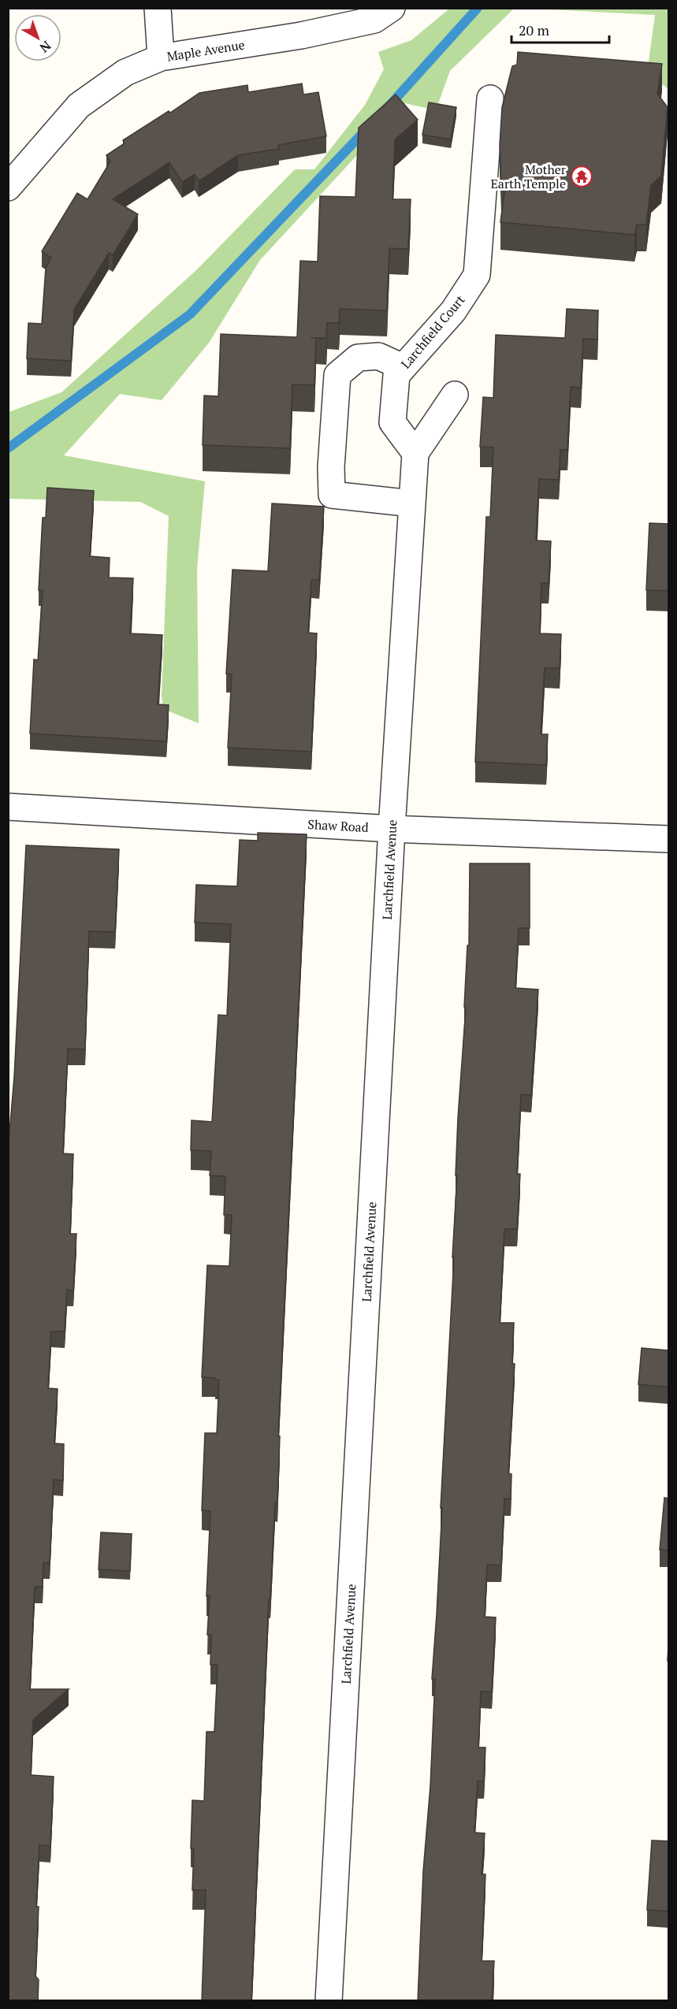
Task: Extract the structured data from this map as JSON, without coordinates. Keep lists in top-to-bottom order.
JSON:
{
  "streets": {
    "street": [
      "Maple Avenue",
      "Larchfield Court",
      "Shaw Road",
      "Larchfield Avenue"
    ]
  },
  "crossings": [
    ["Shaw Road", "Larchfield Avenue"]
  ],
  "places": {
    "temple": ["Mother Earth Temple"]
  },
  "scale_bar": "20 m",
  "north": "bottom right"
}
